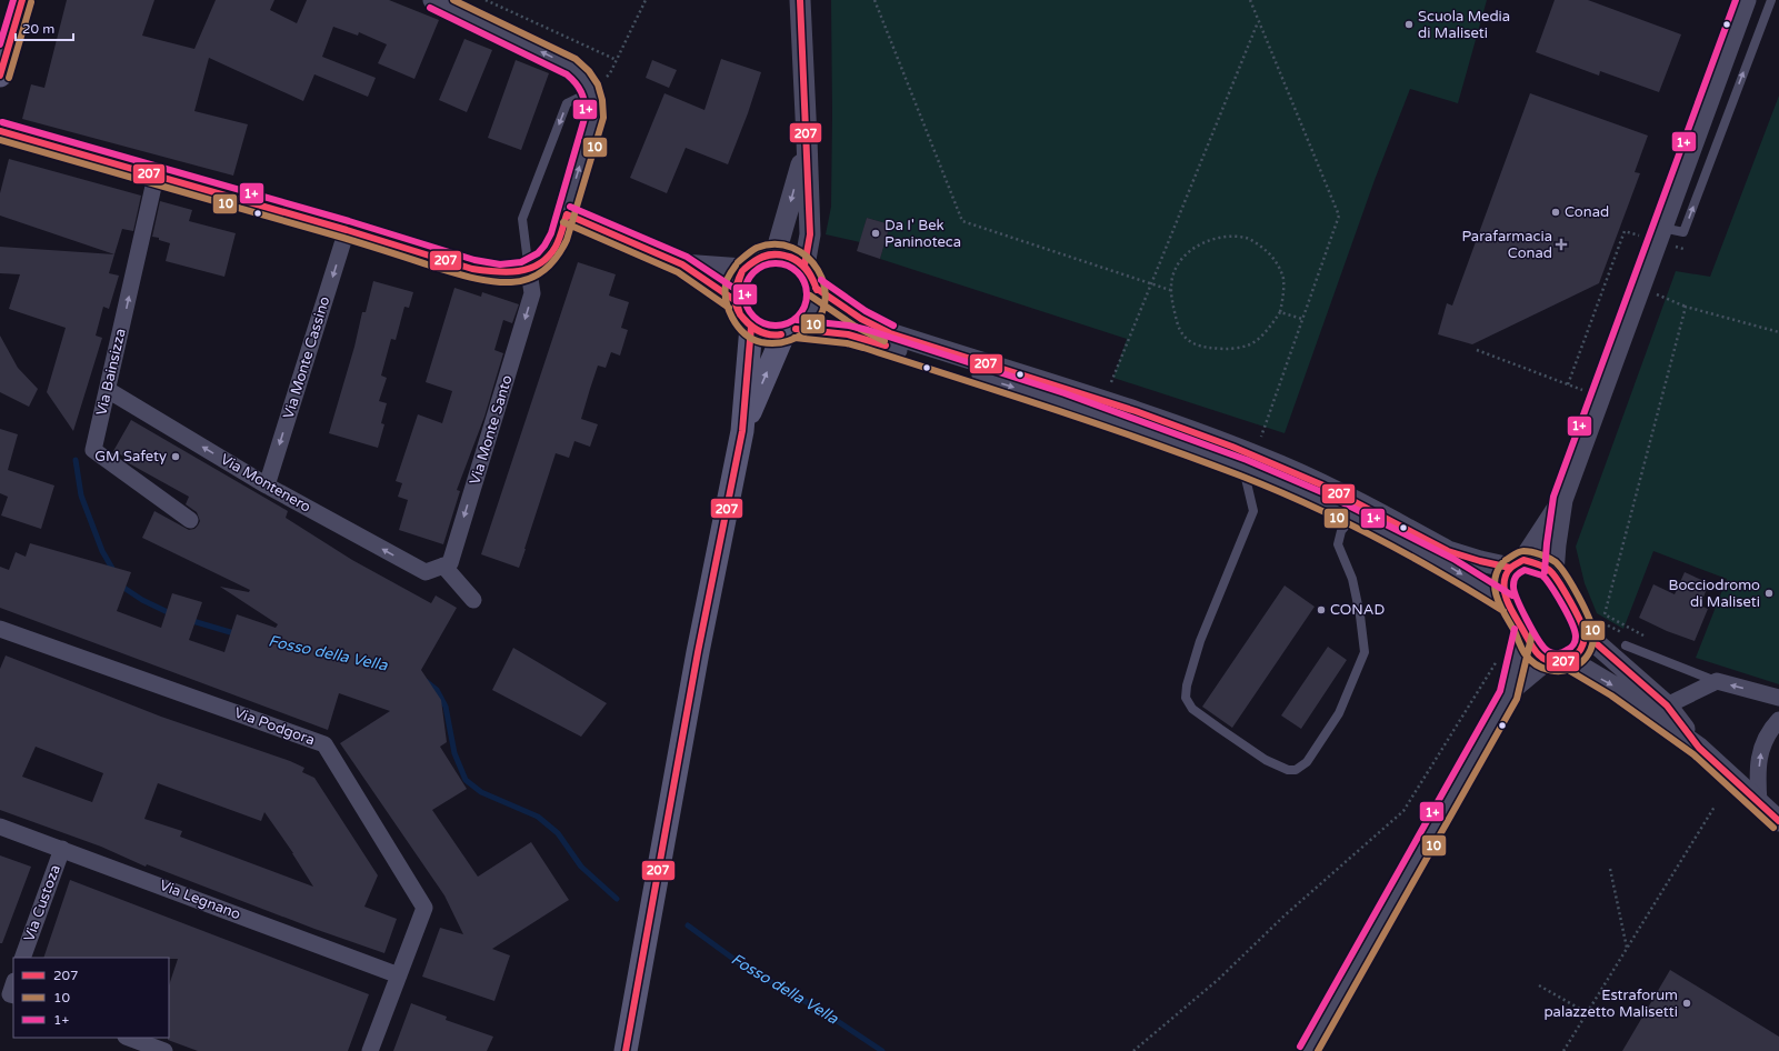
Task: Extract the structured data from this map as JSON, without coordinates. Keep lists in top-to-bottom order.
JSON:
{
  "streets": {
    "street": [
      "Via Monte Cassino",
      "Via Bainsizza",
      "Via Monte Santo",
      "Via Montenero",
      "Via Podgora",
      "Via Legnano",
      "Via Custoza"
    ]
  },
  "crossings": [
    ["Via Monte Cassino", "Via Montenero"],
    ["Via Bainsizza", "Via Montenero"],
    ["Via Monte Santo", "Via Montenero"],
    ["Via Podgora", "Via Legnano"],
    ["Via Legnano", "Via Custoza"]
  ],
  "one_way": [
    "Via Monte Cassino",
    "Via Bainsizza",
    "Via Monte Santo",
    "Via Montenero"
  ],
  "water": ["Fosso della Vella"],
  "places": {
    "other": [
      "Scuola Media di Maliseti",
      "Conad",
      "Da I' Bek Paninoteca",
      "GM Safety",
      "Bocciodromo di Maliseti",
      "CONAD",
      "Estraforum palazzetto Malisetti"
    ],
    "health": ["Parafarmacia Conad"]
  },
  "lines": ["transit line 207", "transit line 10", "transit line 1+"],
  "legend": ["207", "10", "1+"],
  "scale_bar": "20 m"
}
